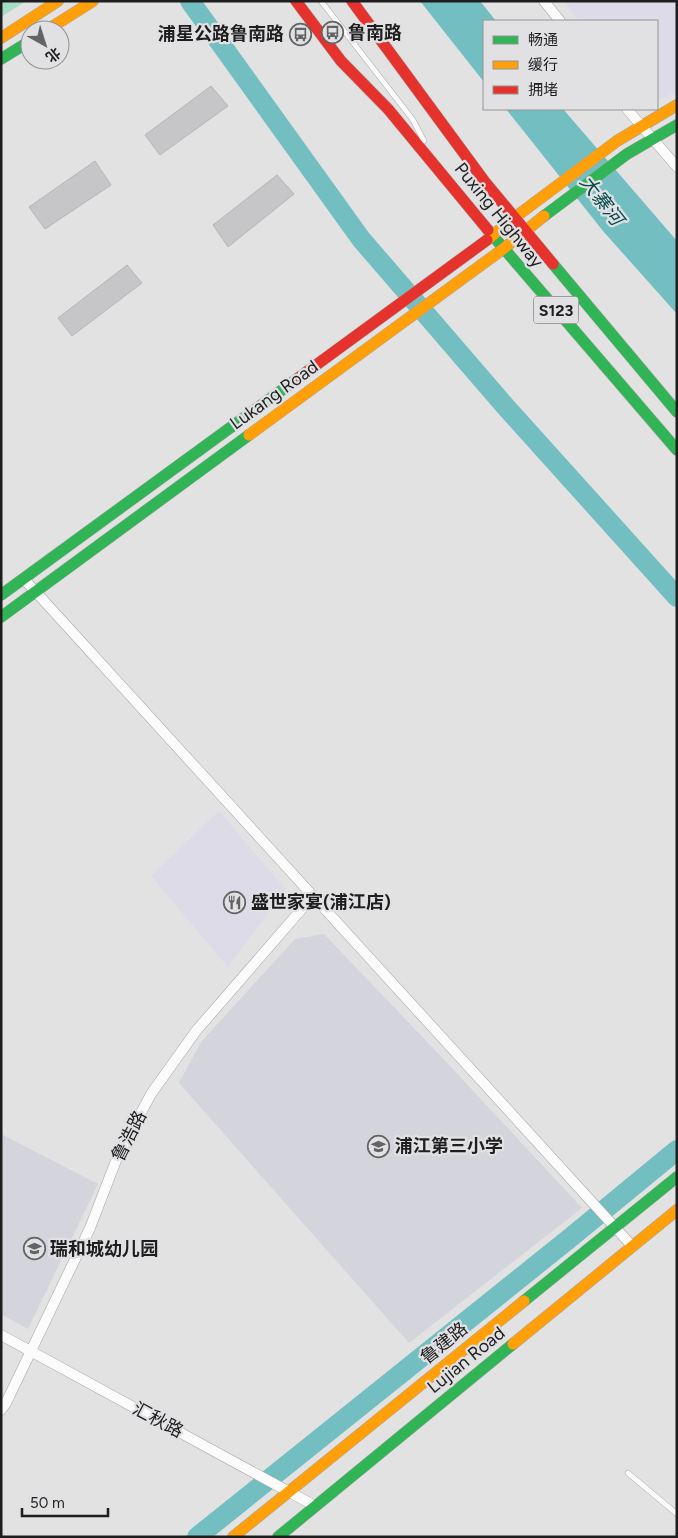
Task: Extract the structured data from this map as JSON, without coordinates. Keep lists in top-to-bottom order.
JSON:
{
  "streets": {
    "street": [
      "Puxing Highway",
      "S123",
      "Lukang Road",
      "鲁浩路",
      "鲁建路",
      "Lujian Road",
      "汇秋路"
    ]
  },
  "crossings": [
    ["Puxing Highway", "Lukang Road"],
    ["鲁浩路", "汇秋路"],
    ["鲁建路", "汇秋路"],
    ["Lujian Road", "汇秋路"]
  ],
  "water": ["大寨河"],
  "places": {
    "bus stop": ["鲁南路", "浦星公路鲁南路"],
    "restaurant": ["盛世家宴(浦江店)"],
    "school or university": ["浦江第三小学", "瑞和城幼儿园"]
  },
  "legend": ["畅通", "缓行", "拥堵"],
  "scale_bar": "50 m",
  "north": "bottom right"
}
